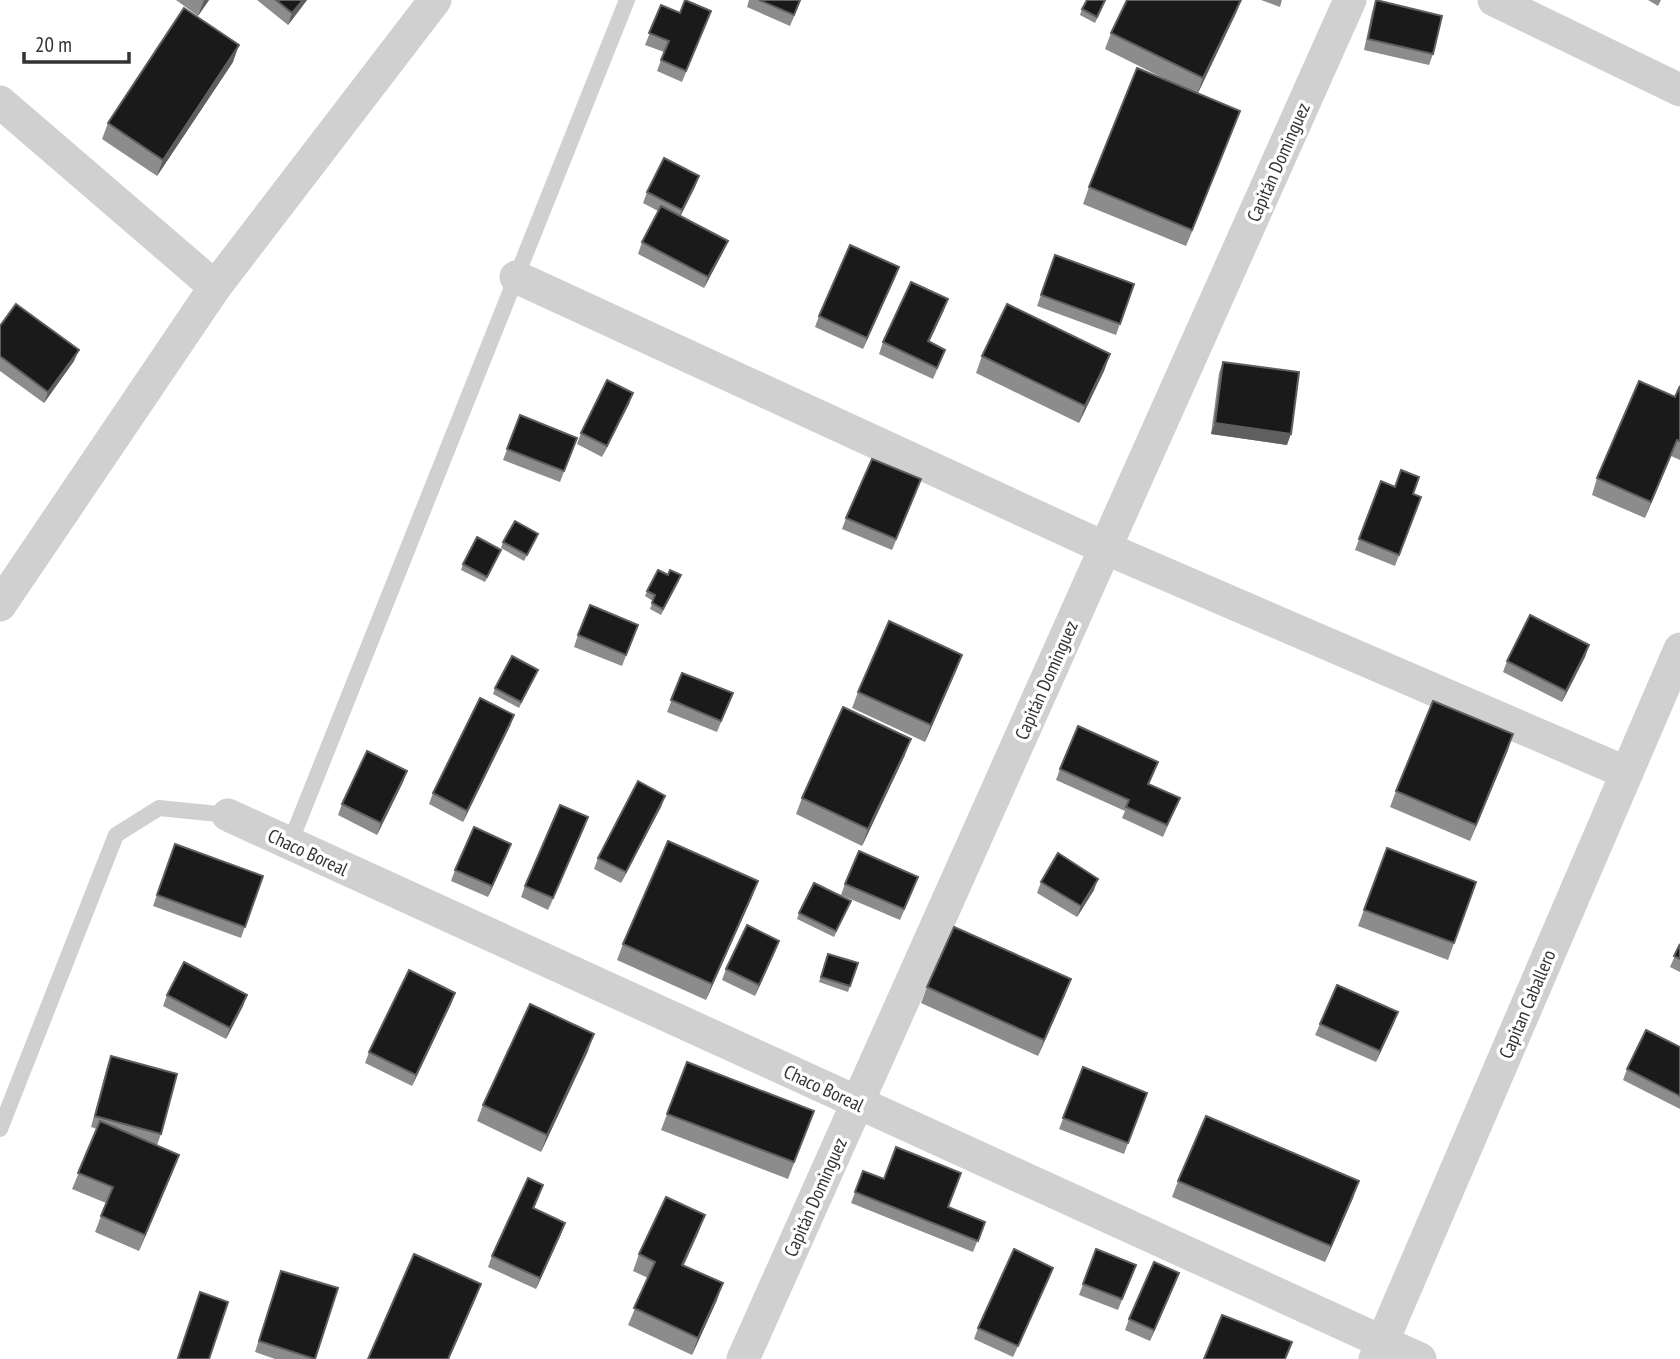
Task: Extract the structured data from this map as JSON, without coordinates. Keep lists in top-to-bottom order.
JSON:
{
  "streets": {
    "street": ["Capitán Dominguez", "Chaco Boreal", "Capitan Caballero"]
  },
  "crossings": [
    ["Capitán Dominguez", "Chaco Boreal"],
    ["Chaco Boreal", "Capitan Caballero"]
  ],
  "scale_bar": "20 m"
}
